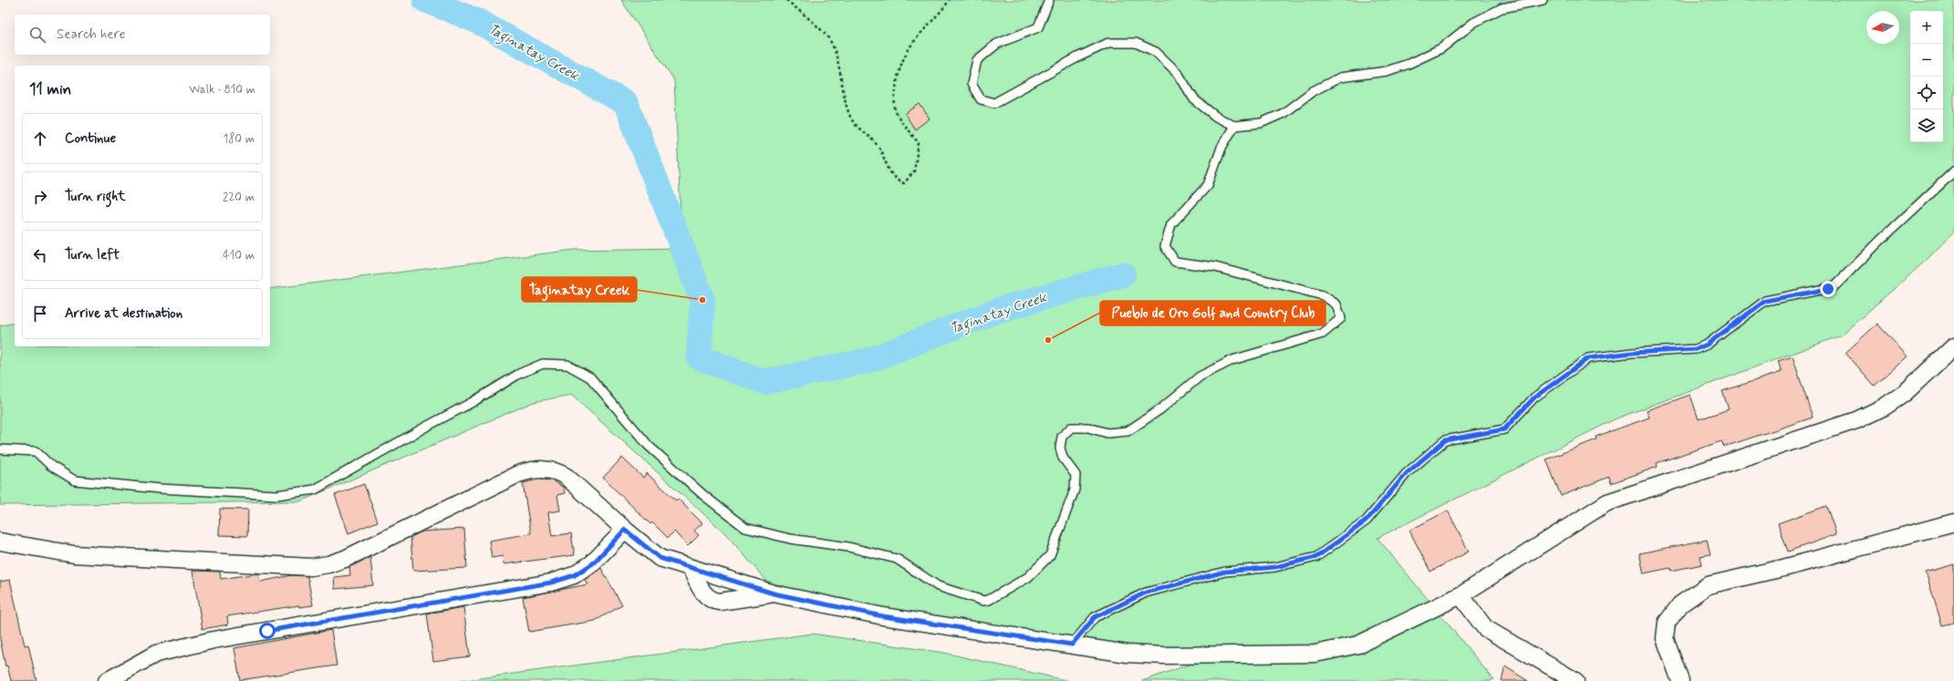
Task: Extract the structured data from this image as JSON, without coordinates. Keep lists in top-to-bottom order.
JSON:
{
  "water": ["Taginatay Creek"],
  "places": ["Taginatay Creek", "Pueblo de Oro Golf and Country Club"],
  "north": "left",
  "page": {
    "map_buttons": ["+", "−"],
    "search": "Search here",
    "heading": ["11 min", "Walk · 810 m"],
    "list": [
      ["Continue", "180 m"],
      ["Turn right", "220 m"],
      ["Turn left", "410 m"],
      "Arrive at destination"
    ]
  }
}
